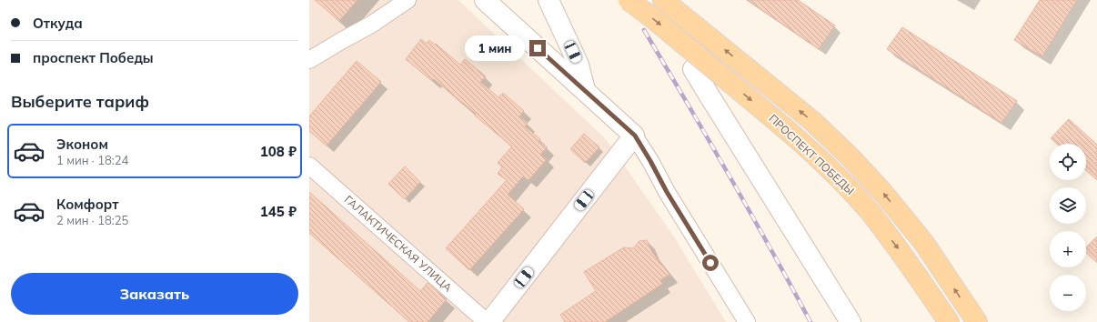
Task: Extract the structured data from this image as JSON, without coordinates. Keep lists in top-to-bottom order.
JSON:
{
  "streets": {
    "main road": ["ПРОСПЕКТ ПОБЕДЫ"],
    "street": ["ГАЛАКТИЧЕСКАЯ УЛИЦА"]
  },
  "page": {
    "banner": ["Откуда", "проспект Победы"],
    "bubble": "1 мин",
    "heading": "Выберите тариф",
    "list": [
      {
        "name": "Эконом",
        "note": "1 мин · 18:24",
        "value": "108 ₽"
      },
      {
        "name": "Комфорт",
        "note": "2 мин · 18:25",
        "value": "145 ₽"
      }
    ],
    "map_buttons": ["+", "−"],
    "buttons": "Заказать"
  }
}
